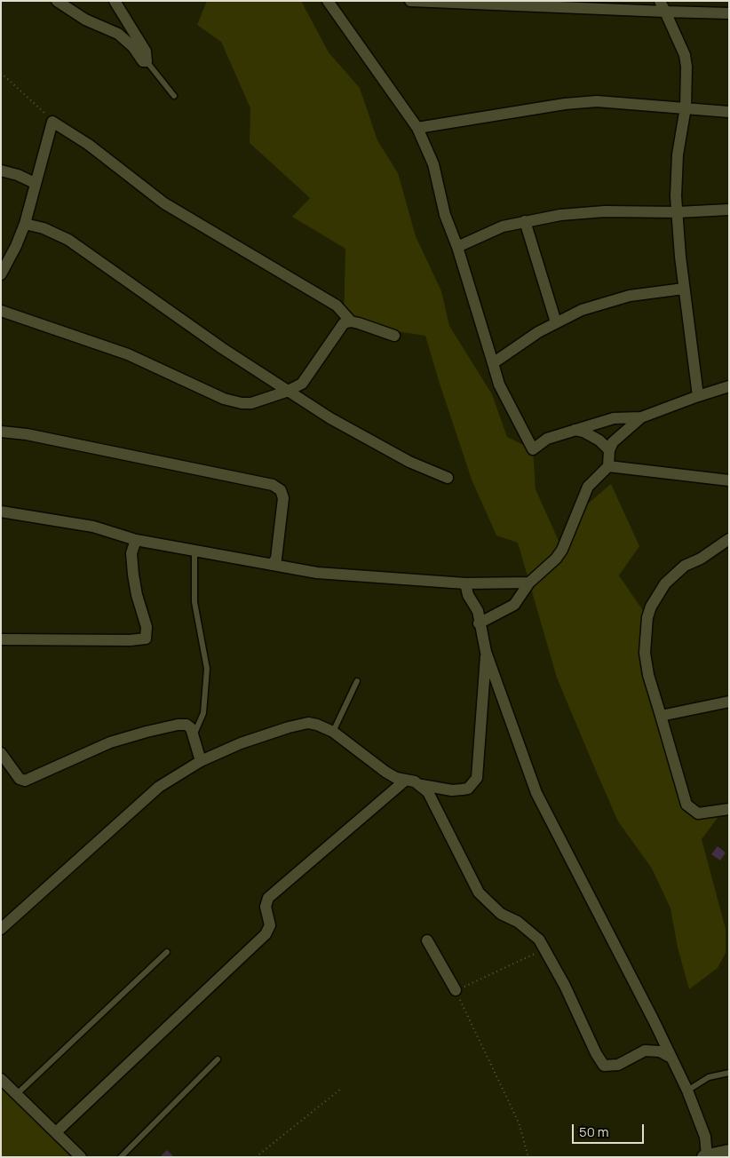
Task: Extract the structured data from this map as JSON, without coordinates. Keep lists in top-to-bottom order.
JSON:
{
  "scale_bar": "50 m"
}
